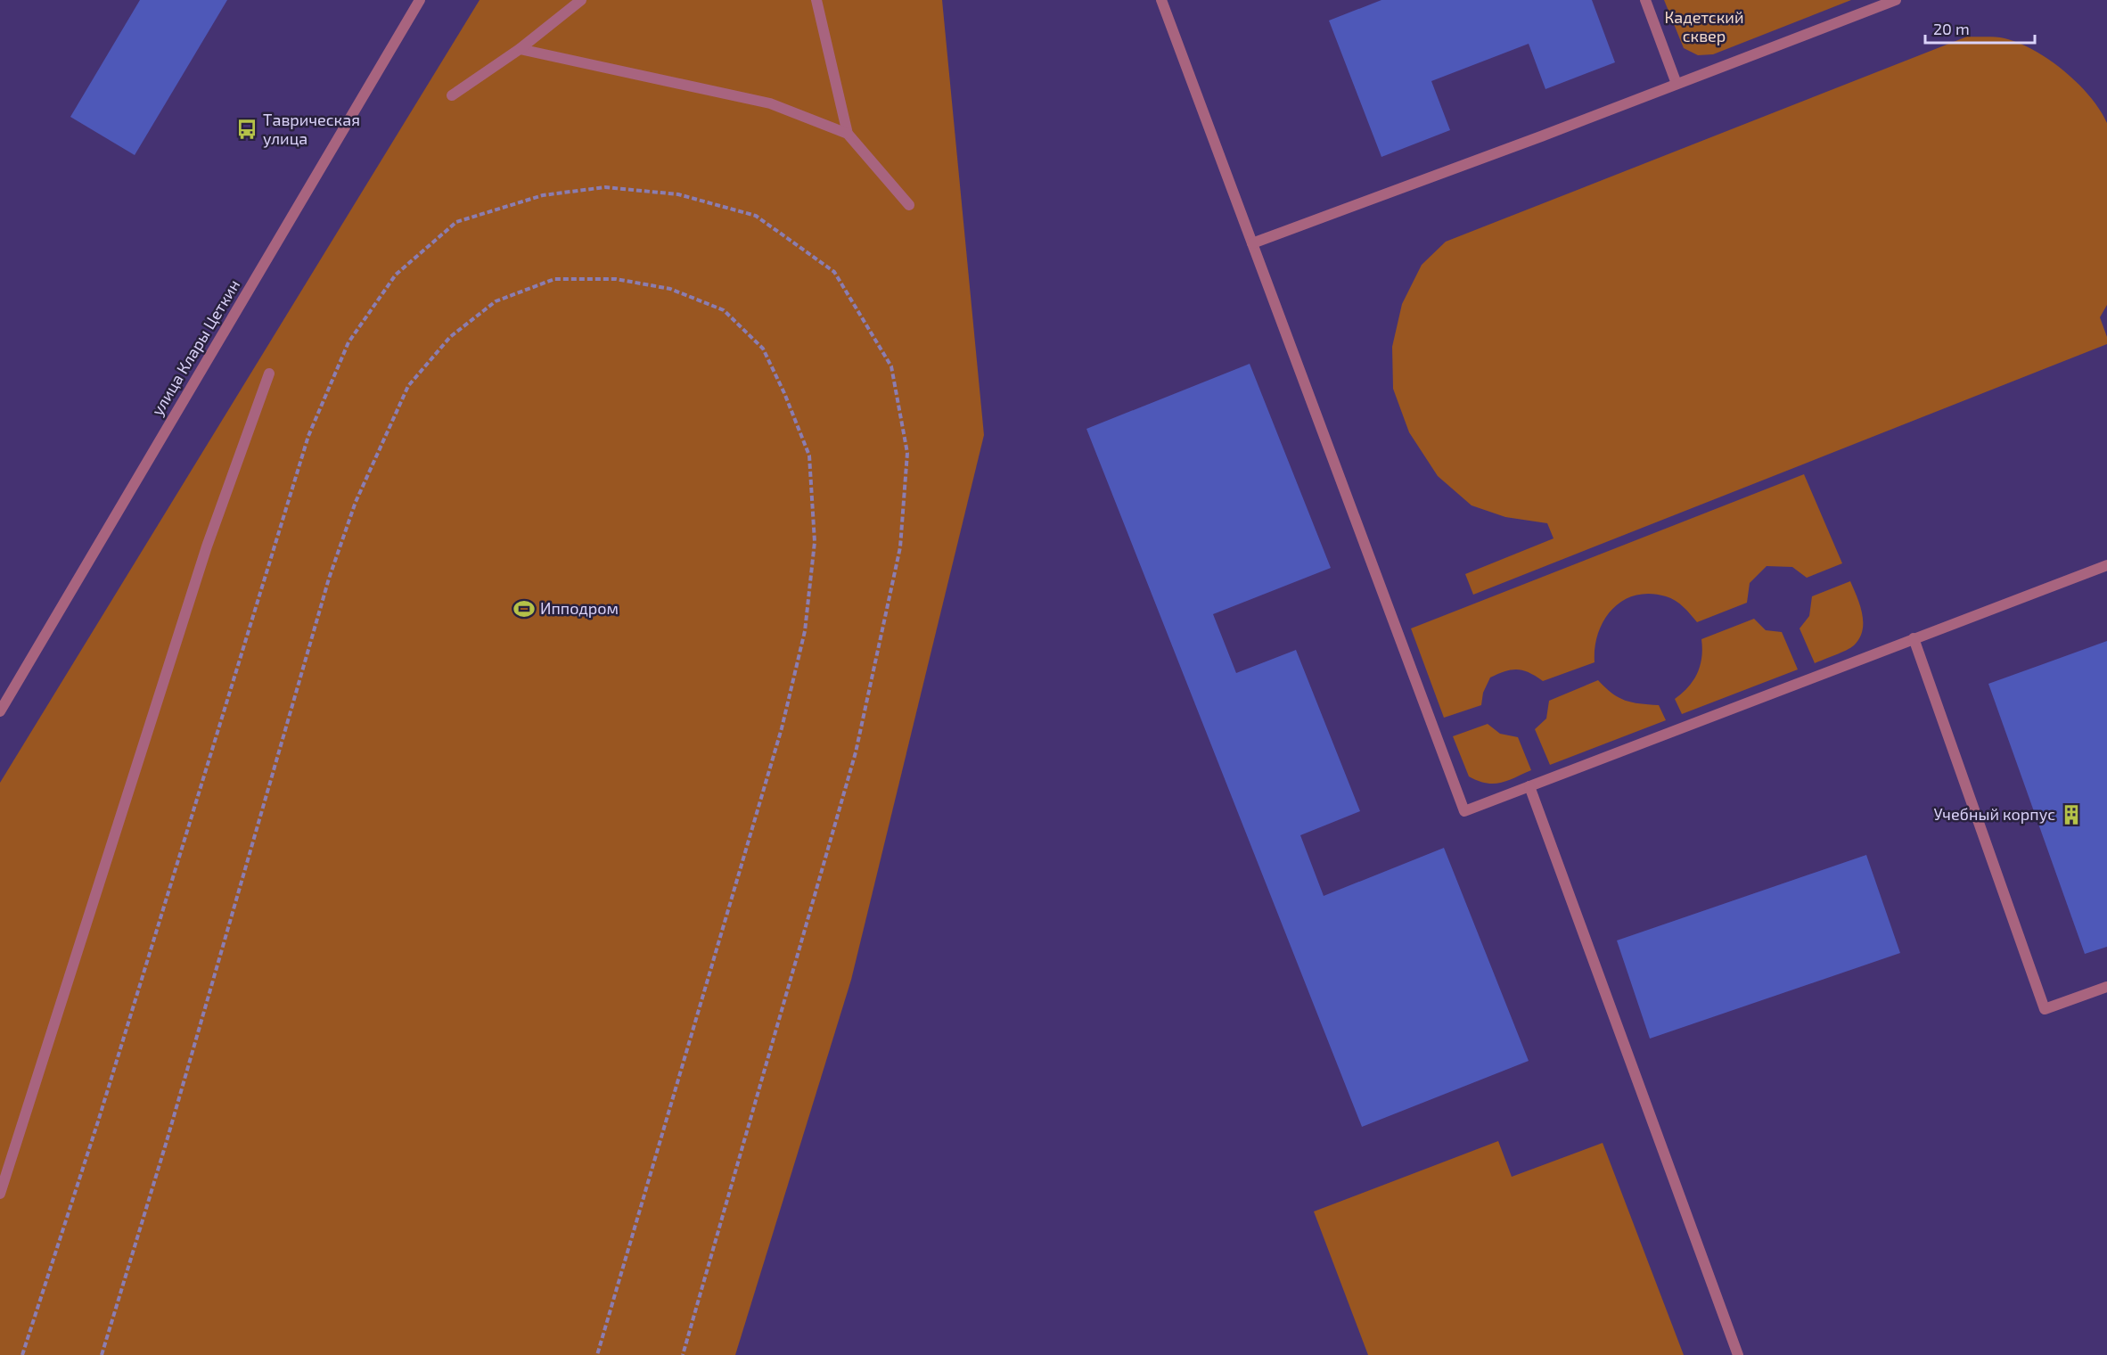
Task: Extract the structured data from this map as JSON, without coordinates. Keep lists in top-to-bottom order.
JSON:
{
  "streets": {
    "street": ["улица Клары Цеткин"]
  },
  "parks": ["Кадетский сквер"],
  "places": {
    "bus stop": ["Таврическая улица"],
    "sports": ["Ипподром"],
    "building": ["Учебный корпус"]
  },
  "scale_bar": "20 m"
}
